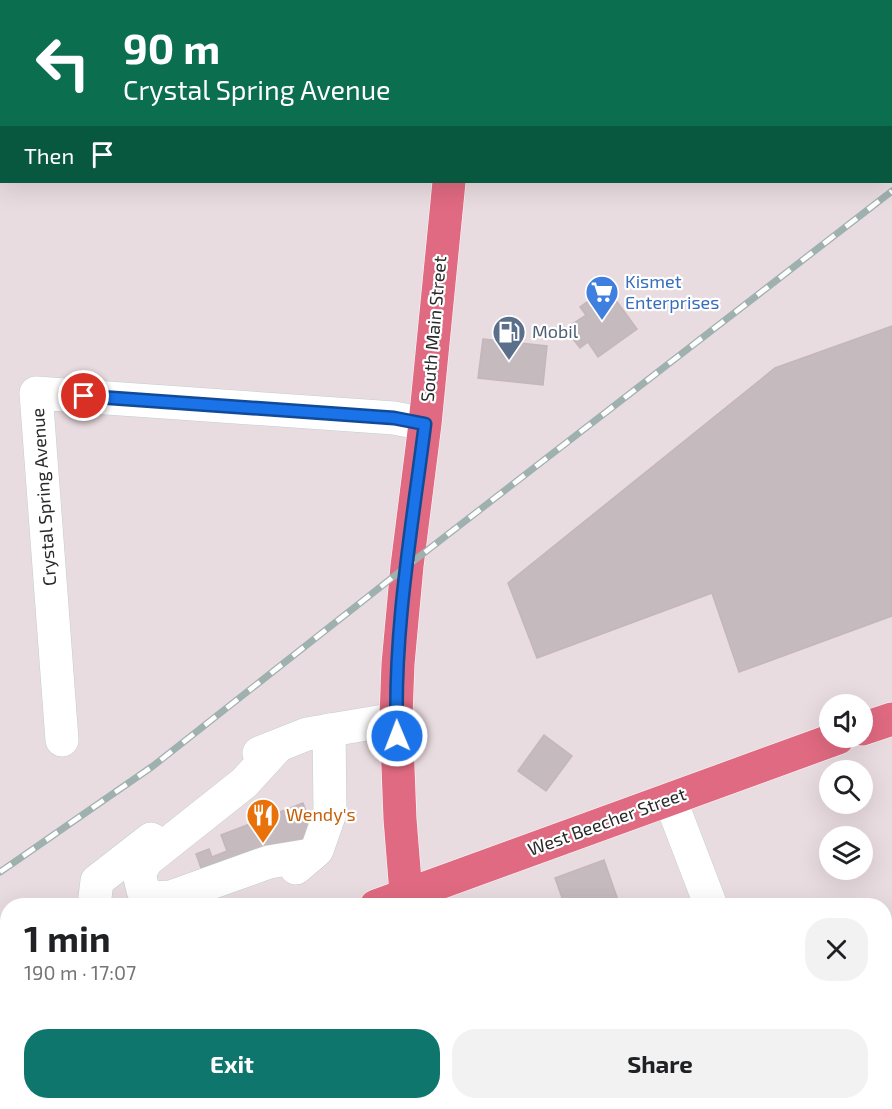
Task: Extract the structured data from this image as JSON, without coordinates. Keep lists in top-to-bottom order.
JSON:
{
  "streets": {
    "main road": ["South Main Street", "West Beecher Street"],
    "street": ["Crystal Spring Avenue"]
  },
  "crossings": [
    ["South Main Street", "Crystal Spring Avenue"]
  ],
  "places": {
    "supermarket": ["Kismet Enterprises"],
    "fuel station": ["Mobil"],
    "restaurant": ["Wendy's"]
  },
  "page": {
    "turn": ["90 m", "Crystal Spring Avenue"],
    "then": "Then",
    "heading": ["1 min", "190 m · 17:07"],
    "buttons": ["Exit", "Share"]
  }
}
